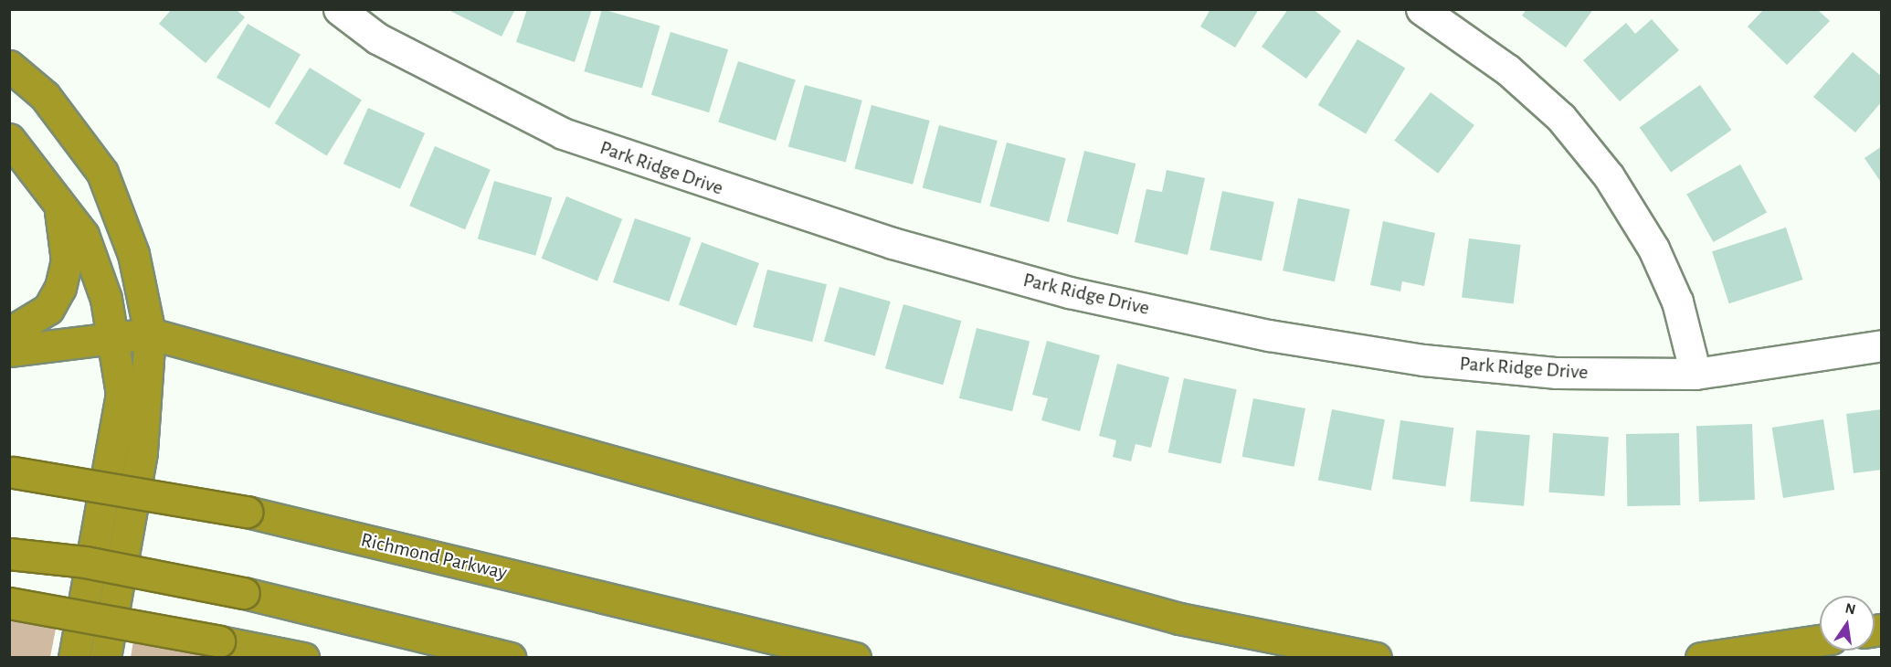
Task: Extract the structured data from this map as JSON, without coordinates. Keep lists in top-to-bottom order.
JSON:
{
  "streets": {
    "highway": ["Richmond Parkway"],
    "street": ["Park Ridge Drive"]
  },
  "north": "top"
}
